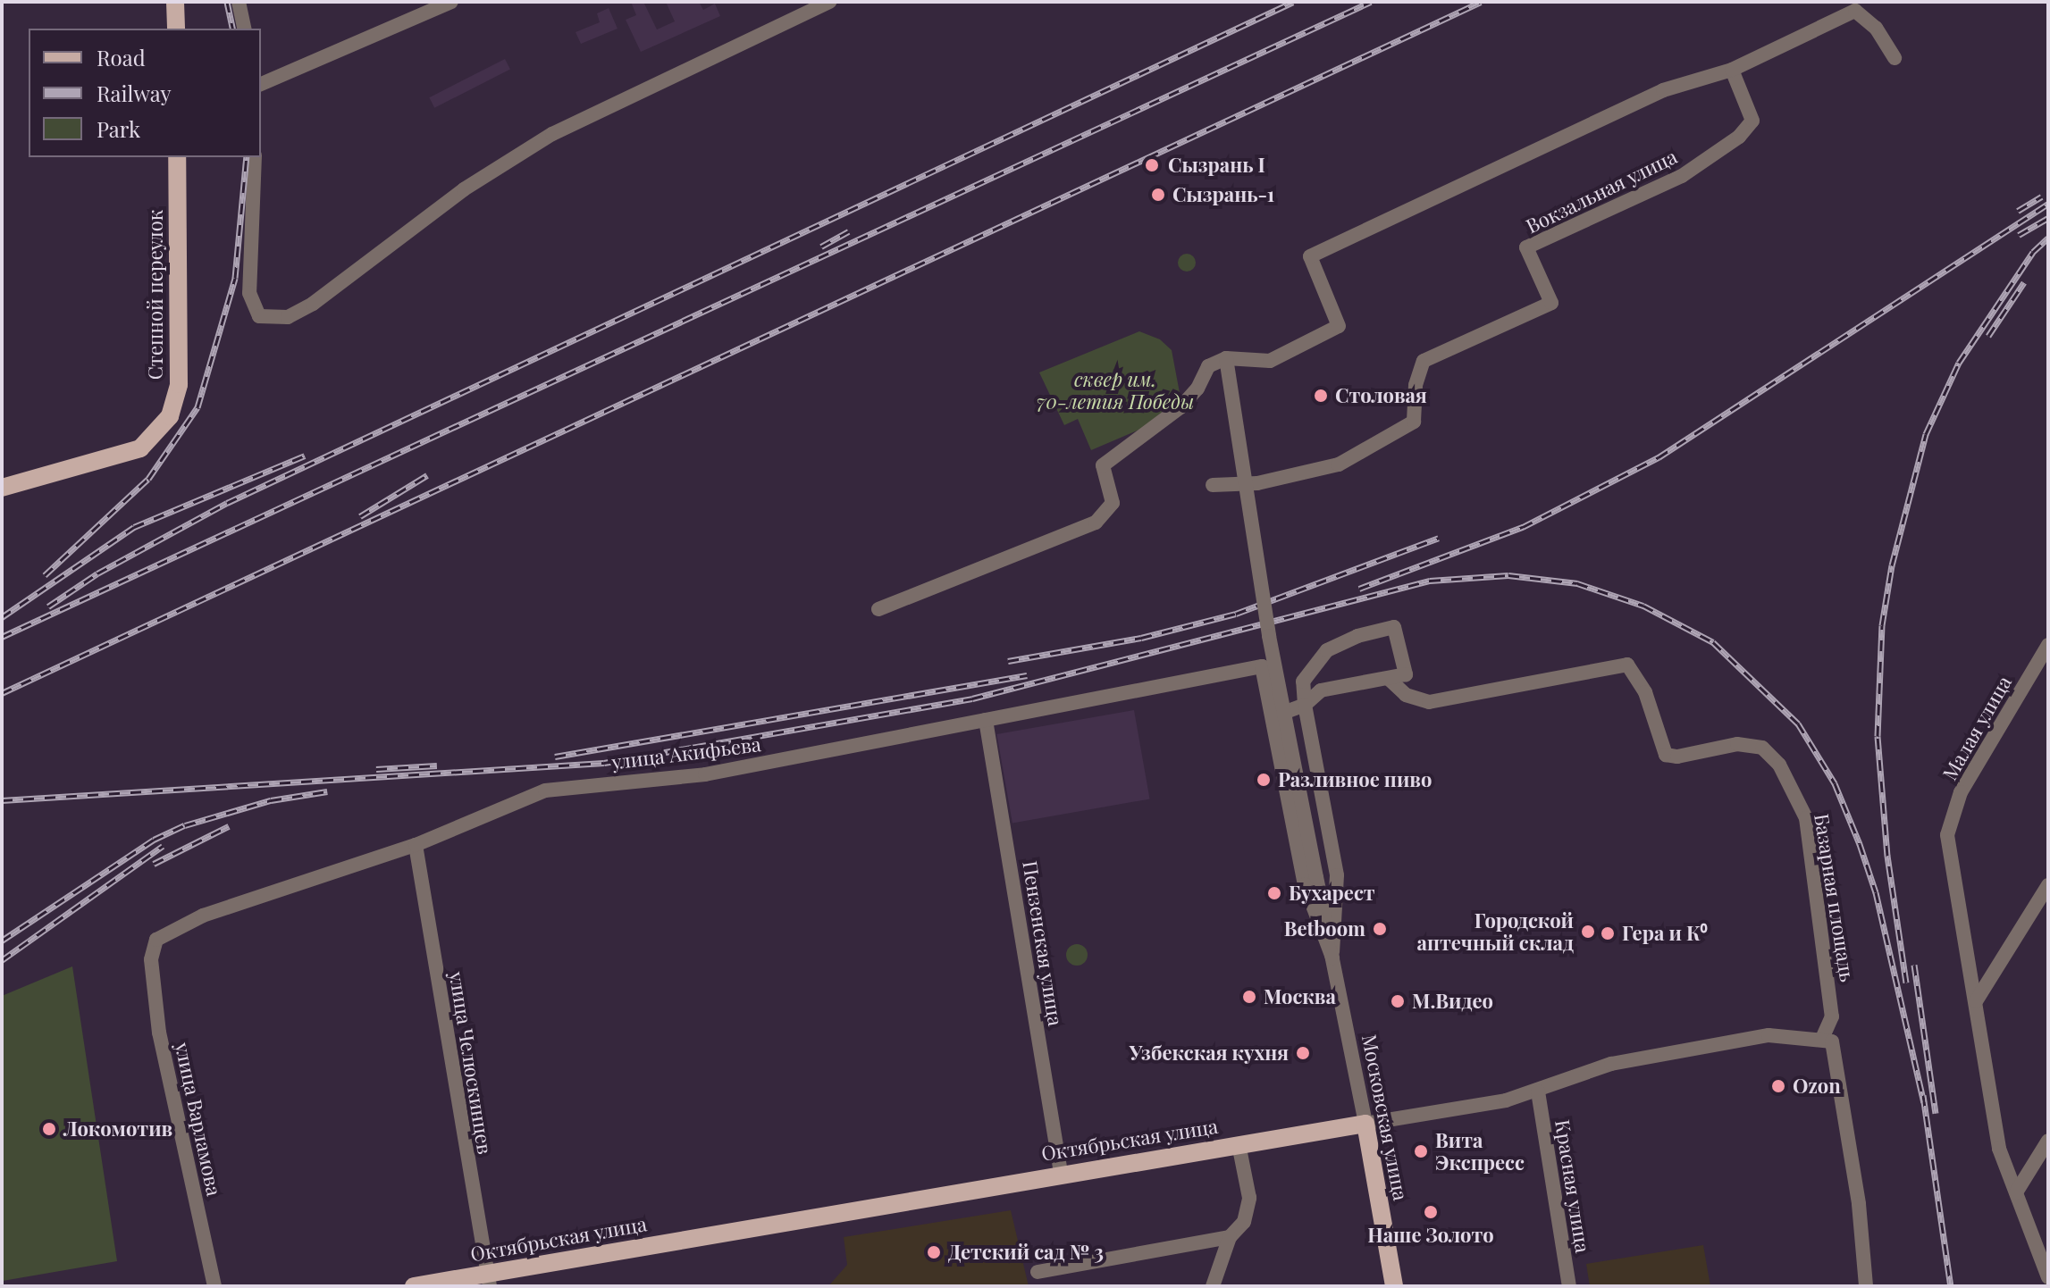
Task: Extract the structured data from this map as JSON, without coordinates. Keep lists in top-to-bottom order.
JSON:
{
  "streets": {
    "main road": ["Степной переулок", "Московская улица", "Октябрьская улица"],
    "street": [
      "Вокзальная улица",
      "Малая улица",
      "улица Акифьева",
      "Базарная площадь",
      "Пензенская улица",
      "улица Челюскинцев",
      "улица Варламова",
      "Красная улица"
    ]
  },
  "crossings": [
    ["улица Акифьева", "Пензенская улица"],
    ["улица Акифьева", "улица Челюскинцев"],
    ["улица Акифьева", "Московская улица"],
    ["улица Акифьева", "улица Варламова"],
    ["Базарная площадь", "Октябрьская улица"],
    ["Пензенская улица", "Октябрьская улица"],
    ["улица Челюскинцев", "Октябрьская улица"],
    ["Московская улица", "Октябрьская улица"],
    ["Октябрьская улица", "Красная улица"]
  ],
  "parks": ["сквер им. 70-летия Победы"],
  "places": [
    "Сызрань I",
    "Сызрань-1",
    "Столовая",
    "Разливное пиво",
    "Бухарест",
    "Betboom",
    "Городской аптечный склад",
    "Гера и К⁰",
    "Москва",
    "М.Видео",
    "Узбекская кухня",
    "Ozon",
    "Локомотив",
    "Вита Экспресс",
    "Наше Золото",
    "Детский сад № 3"
  ],
  "legend": ["Road", "Railway", "Park"]
}
